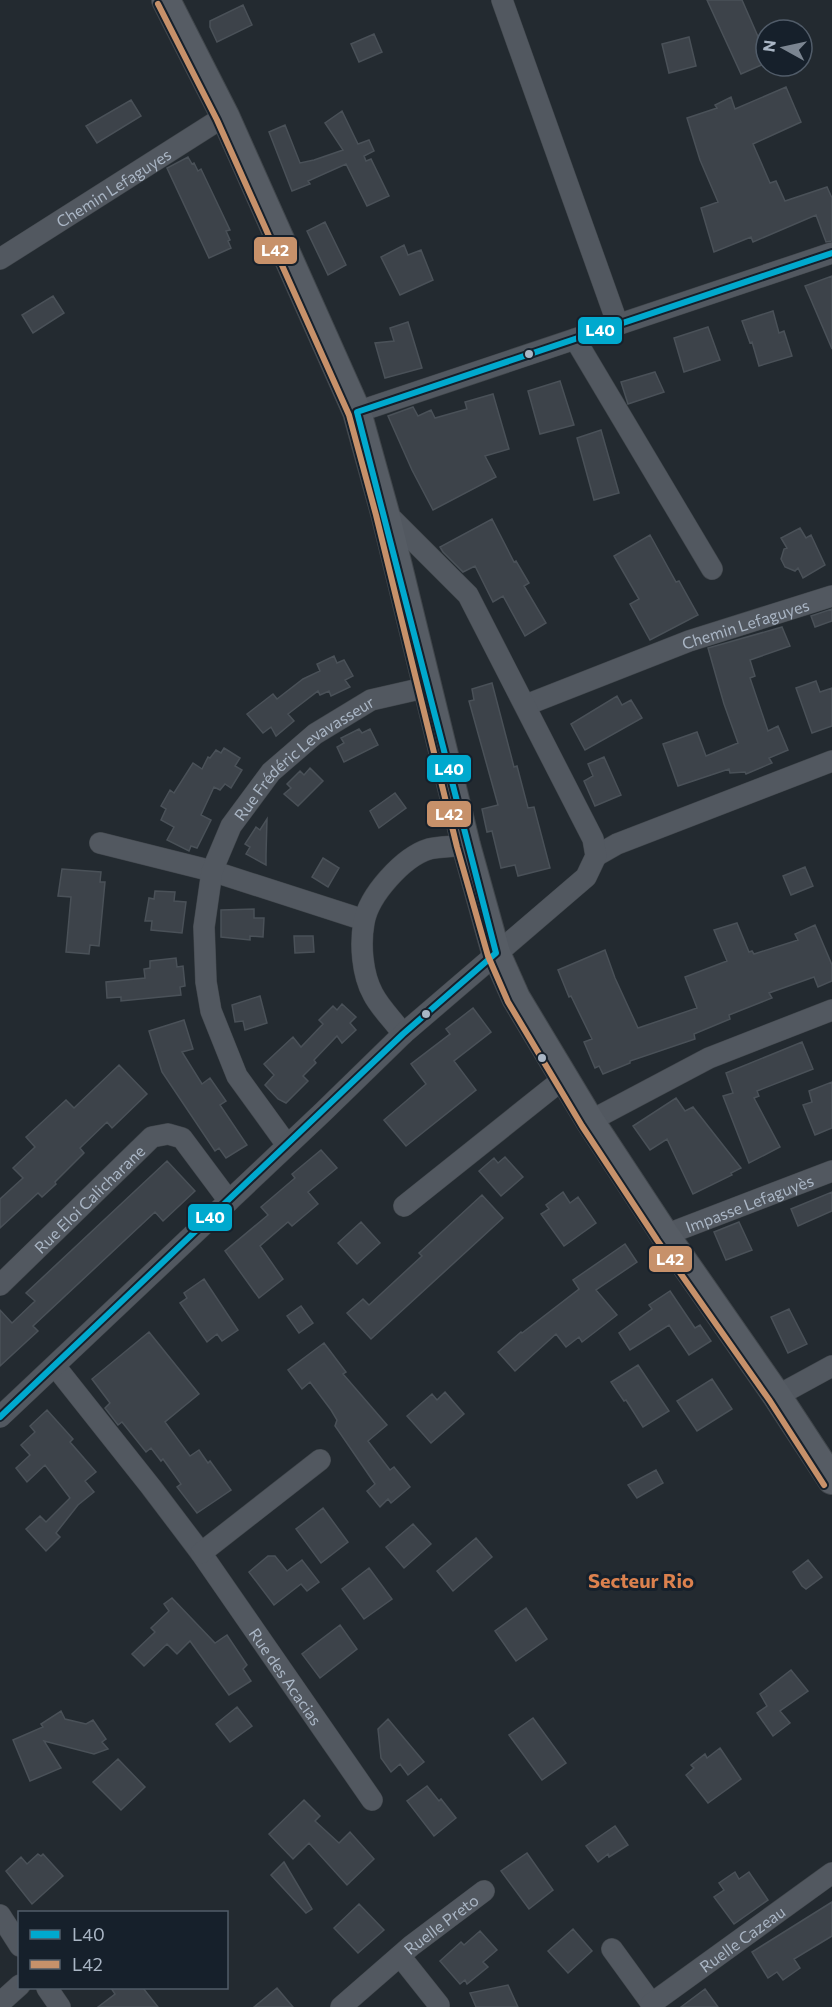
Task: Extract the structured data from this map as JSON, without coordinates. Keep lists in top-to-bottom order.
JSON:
{
  "streets": {
    "street": [
      "Chemin Lefaguyes",
      "Rue Frédéric Levavasseur",
      "Rue Eloi Calicharane",
      "Impasse Lefaguyès",
      "Rue des Acacias",
      "Ruelle Preto",
      "Ruelle Cazeau"
    ]
  },
  "districts": ["Secteur Rio"],
  "lines": ["transit line L42", "transit line L40"],
  "legend": ["L40", "L42"],
  "north": "left"
}
